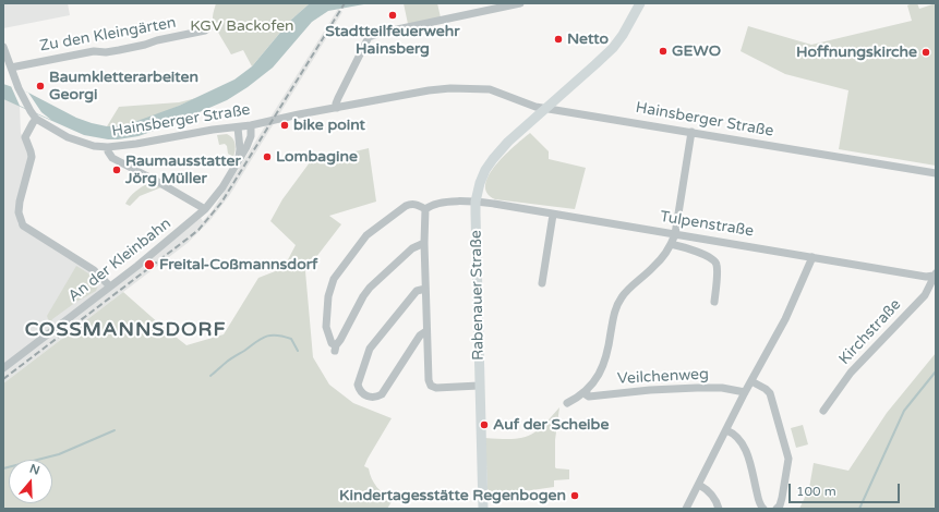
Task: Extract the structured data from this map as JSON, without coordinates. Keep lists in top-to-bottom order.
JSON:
{
  "streets": {
    "main road": ["Rabenauer Straße"],
    "street": [
      "Zu den Kleingärten",
      "Hainsberger Straße",
      "Tulpenstraße",
      "An der Kleinbahn",
      "Kirchstraße",
      "Veilchenweg"
    ]
  },
  "crossings": [
    ["Zu den Kleingärten", "Hainsberger Straße"],
    ["Hainsberger Straße", "An der Kleinbahn"],
    ["Hainsberger Straße", "Rabenauer Straße"],
    ["Tulpenstraße", "Rabenauer Straße"],
    ["Tulpenstraße", "Kirchstraße"]
  ],
  "districts": ["COSSMANNSDORF"],
  "parks": ["KGV Backofen"],
  "places": [
    "Stadtteilfeuerwehr Hainsberg",
    "Netto",
    "GEWO",
    "Hoffnungskirche",
    "Baumkletterarbeiten Georgi",
    "bike point",
    "Lombagine",
    "Raumausstatter Jörg Müller",
    "Freital-Coßmannsdorf",
    "Auf der Scheibe",
    "Kindertagesstätte Regenbogen"
  ],
  "scale_bar": "100 m",
  "north": "top"
}
